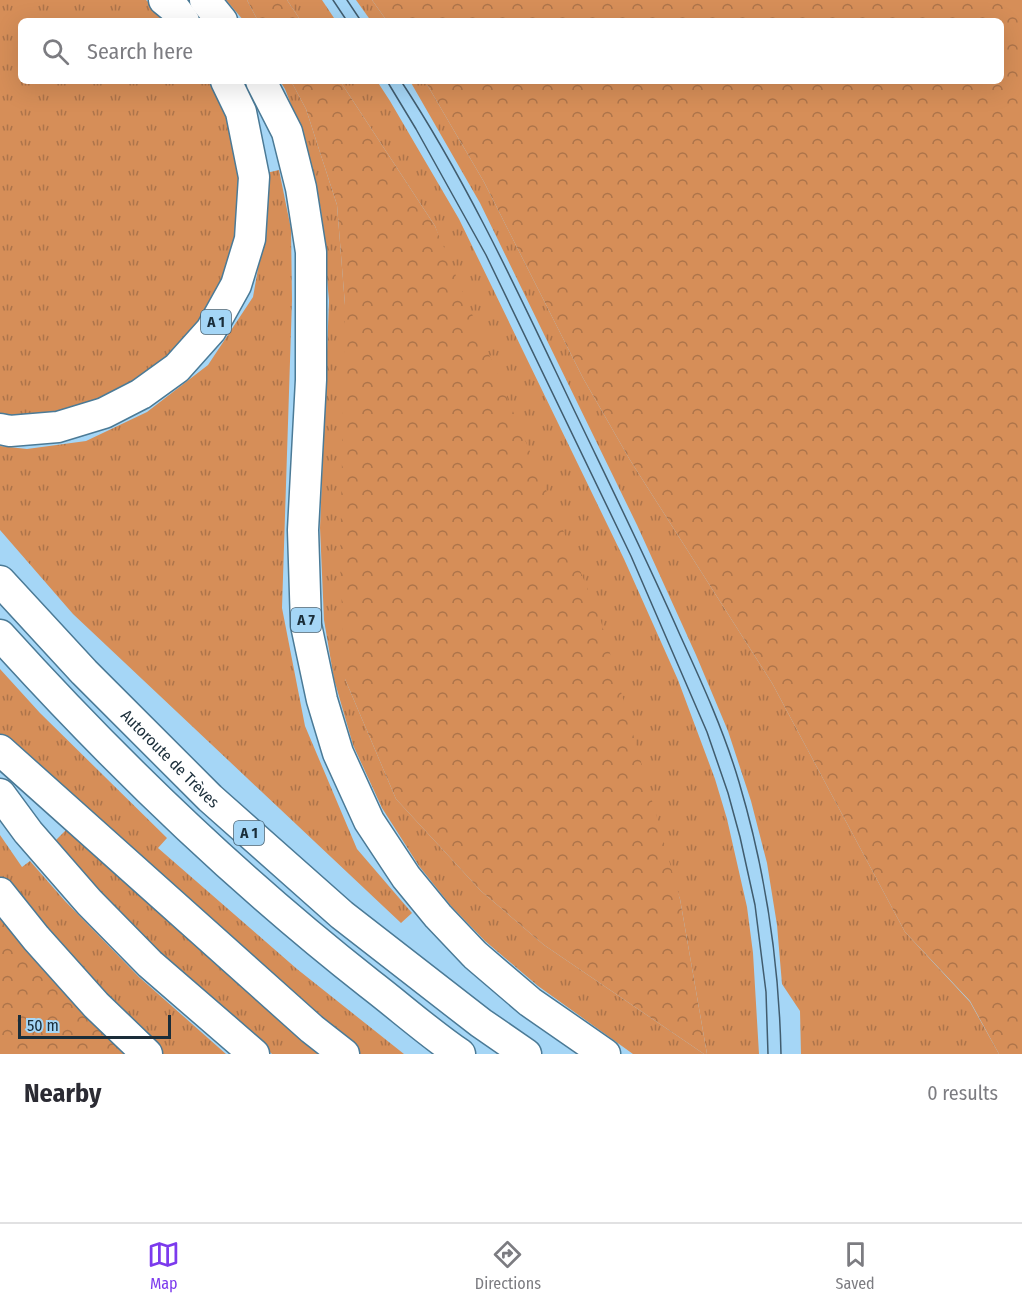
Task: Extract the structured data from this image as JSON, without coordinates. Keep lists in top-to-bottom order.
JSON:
{
  "streets": {
    "highway": ["A 1", "A 7", "Autoroute de Trèves"]
  },
  "scale_bar": "50 m",
  "page": {
    "search": "Search here",
    "scale": "50 m",
    "heading": ["Nearby", "0 results"],
    "nav": ["Map", "Directions", "Saved"]
  }
}
